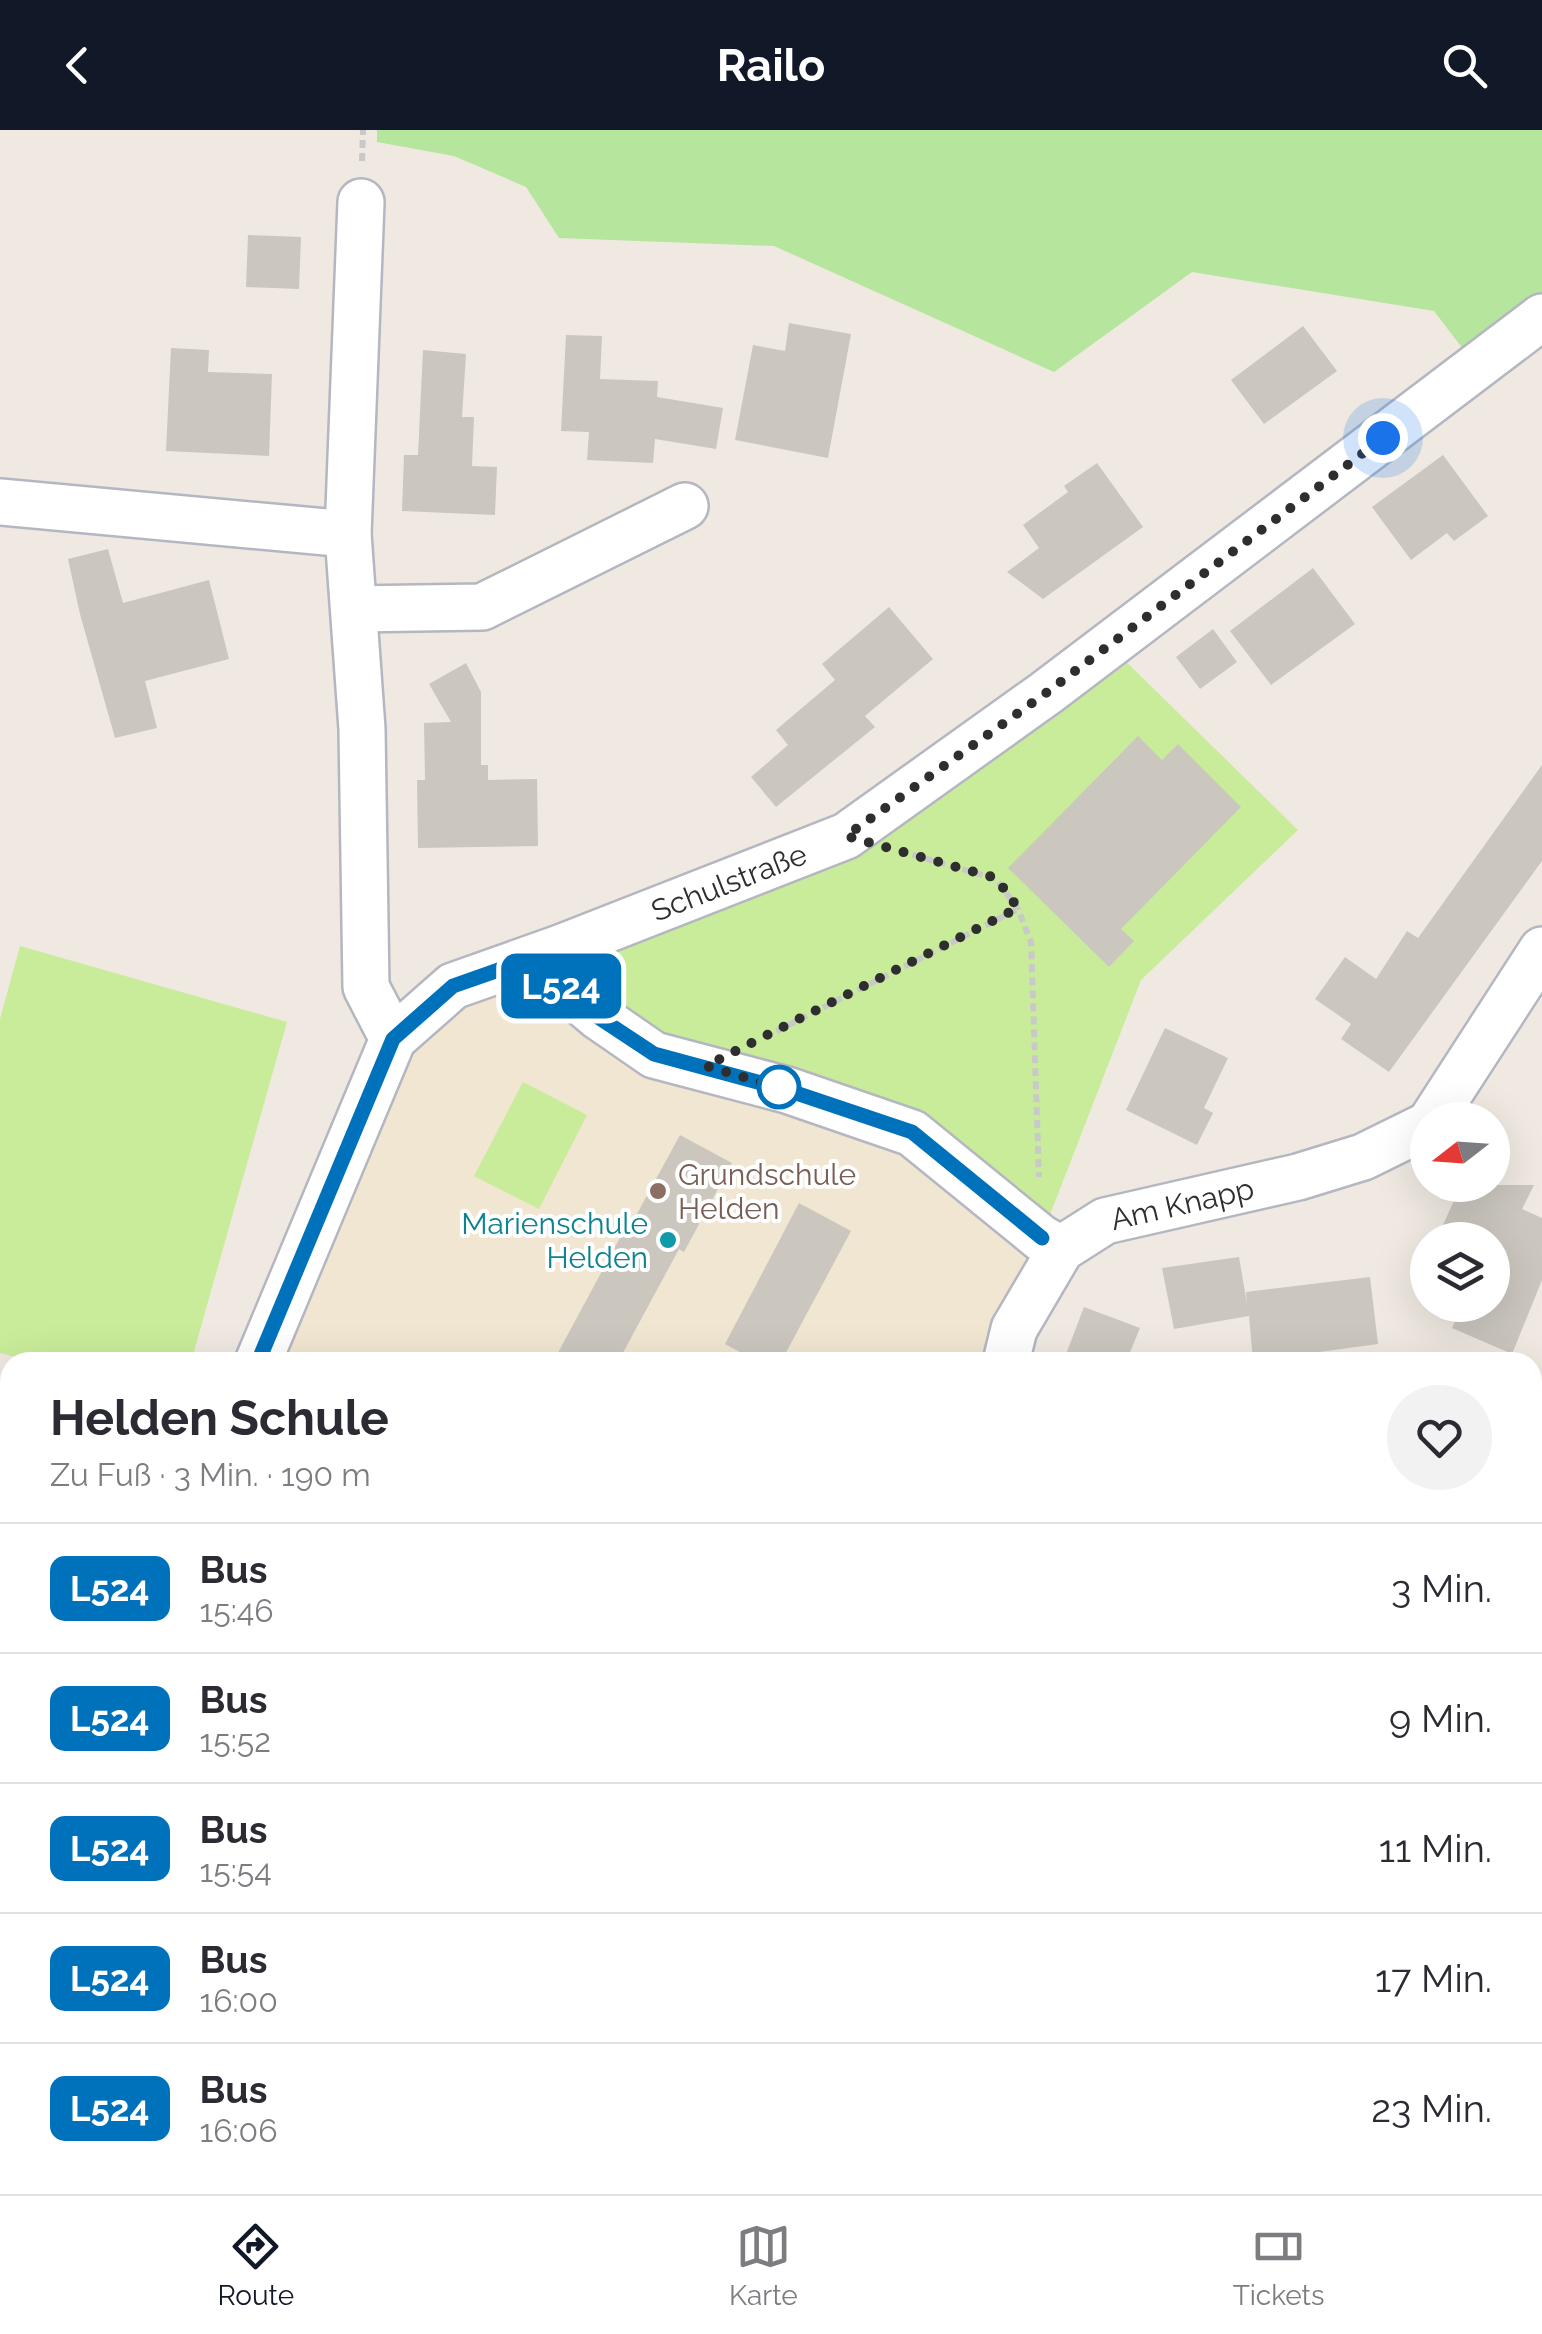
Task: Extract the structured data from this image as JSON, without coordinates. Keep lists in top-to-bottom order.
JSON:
{
  "streets": {
    "street": ["Schulstraße", "Am Knapp"]
  },
  "places": ["Grundschule Helden", "Marienschule Helden"],
  "lines": ["bus line L524"],
  "north": "left",
  "page": {
    "header": "Railo",
    "on_map": "L524",
    "heading": ["Helden Schule", "Zu Fuß · 3 Min. · 190 m"],
    "list": [
      {
        "mark": "L524",
        "name": "Bus",
        "note": "15:46",
        "value": "3 Min."
      },
      {
        "mark": "L524",
        "name": "Bus",
        "note": "15:52",
        "value": "9 Min."
      },
      {
        "mark": "L524",
        "name": "Bus",
        "note": "15:54",
        "value": "11 Min."
      },
      {
        "mark": "L524",
        "name": "Bus",
        "note": "16:00",
        "value": "17 Min."
      },
      {
        "mark": "L524",
        "name": "Bus",
        "note": "16:06",
        "value": "23 Min."
      }
    ],
    "tabs": ["Route", "Karte", "Tickets"]
  }
}
